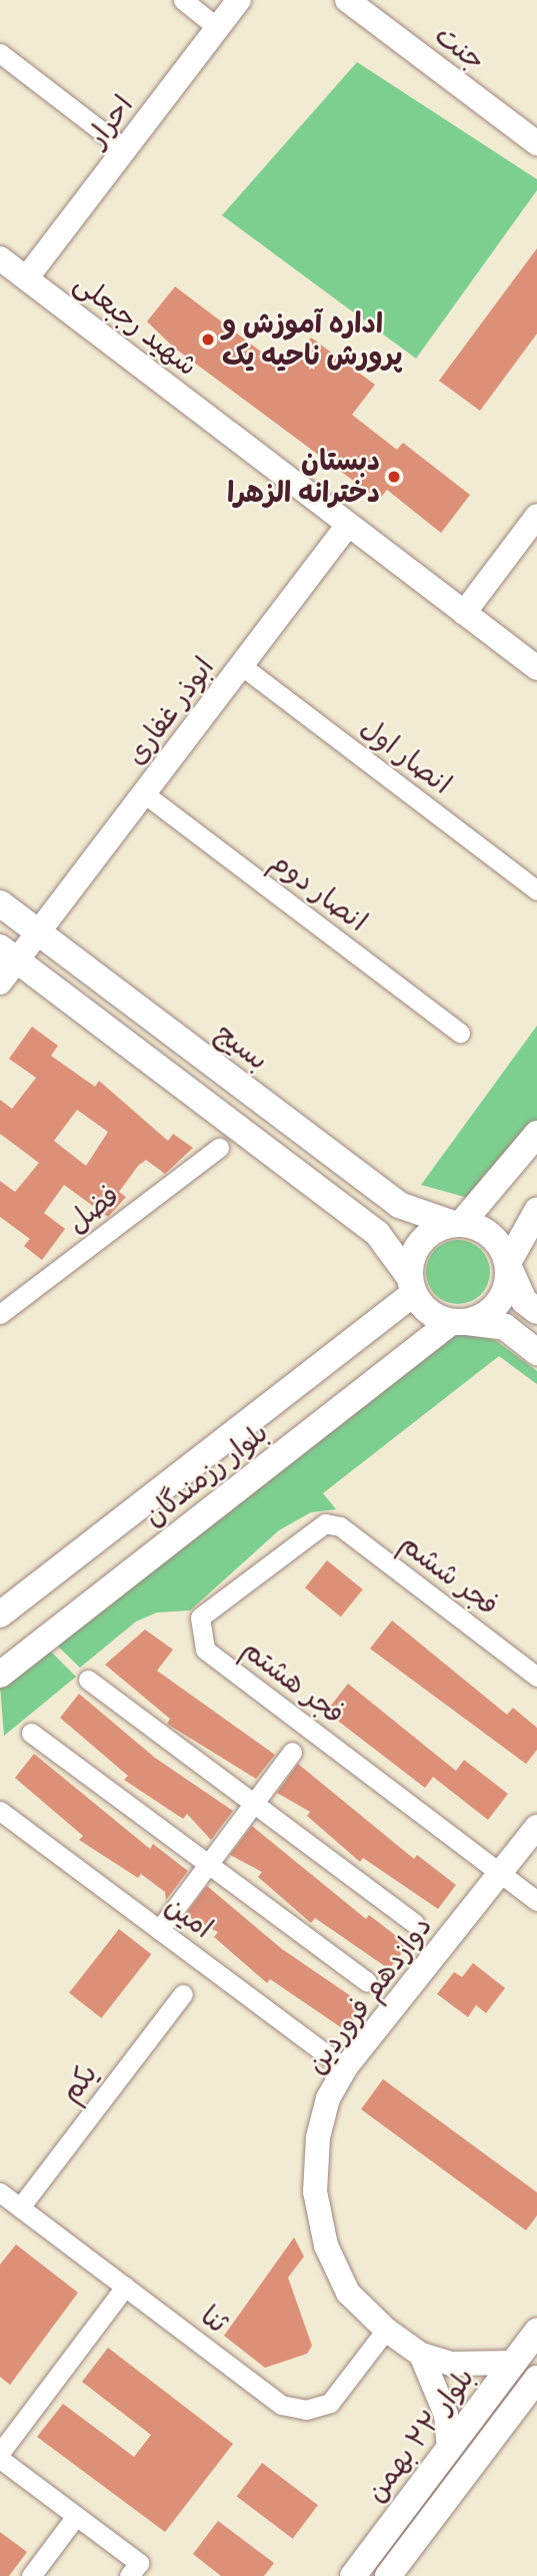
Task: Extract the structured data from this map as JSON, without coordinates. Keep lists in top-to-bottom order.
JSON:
{
  "streets": {
    "main road": ["بسیج", "بلوار رزمندگان", "بلوار ۲۲ بهمن"],
    "street": [
      "جنت",
      "احرار",
      "شهید رجبعلی",
      "ابوذر غفاری",
      "انصار اول",
      "انصار دوم",
      "فضل",
      "فجر ششم",
      "فجر هشتم",
      "امین",
      "دوازدهم فروردین",
      "یکم",
      "ثنا"
    ]
  },
  "crossings": [
    ["احرار", "شهید رجبعلی"],
    ["شهید رجبعلی", "ابوذر غفاری"],
    ["ابوذر غفاری", "انصار اول"],
    ["ابوذر غفاری", "انصار دوم"],
    ["ابوذر غفاری", "بسیج"],
    ["بسیج", "بلوار رزمندگان"],
    ["فجر ششم", "فجر هشتم"],
    ["فجر هشتم", "دوازدهم فروردین"],
    ["امین", "دوازدهم فروردین"],
    ["دوازدهم فروردین", "ثنا"],
    ["یکم", "ثنا"]
  ],
  "places": ["اداره آموزش و پرورش ناحیه یک", "دبستان دخترانه الزهرا"]
}
